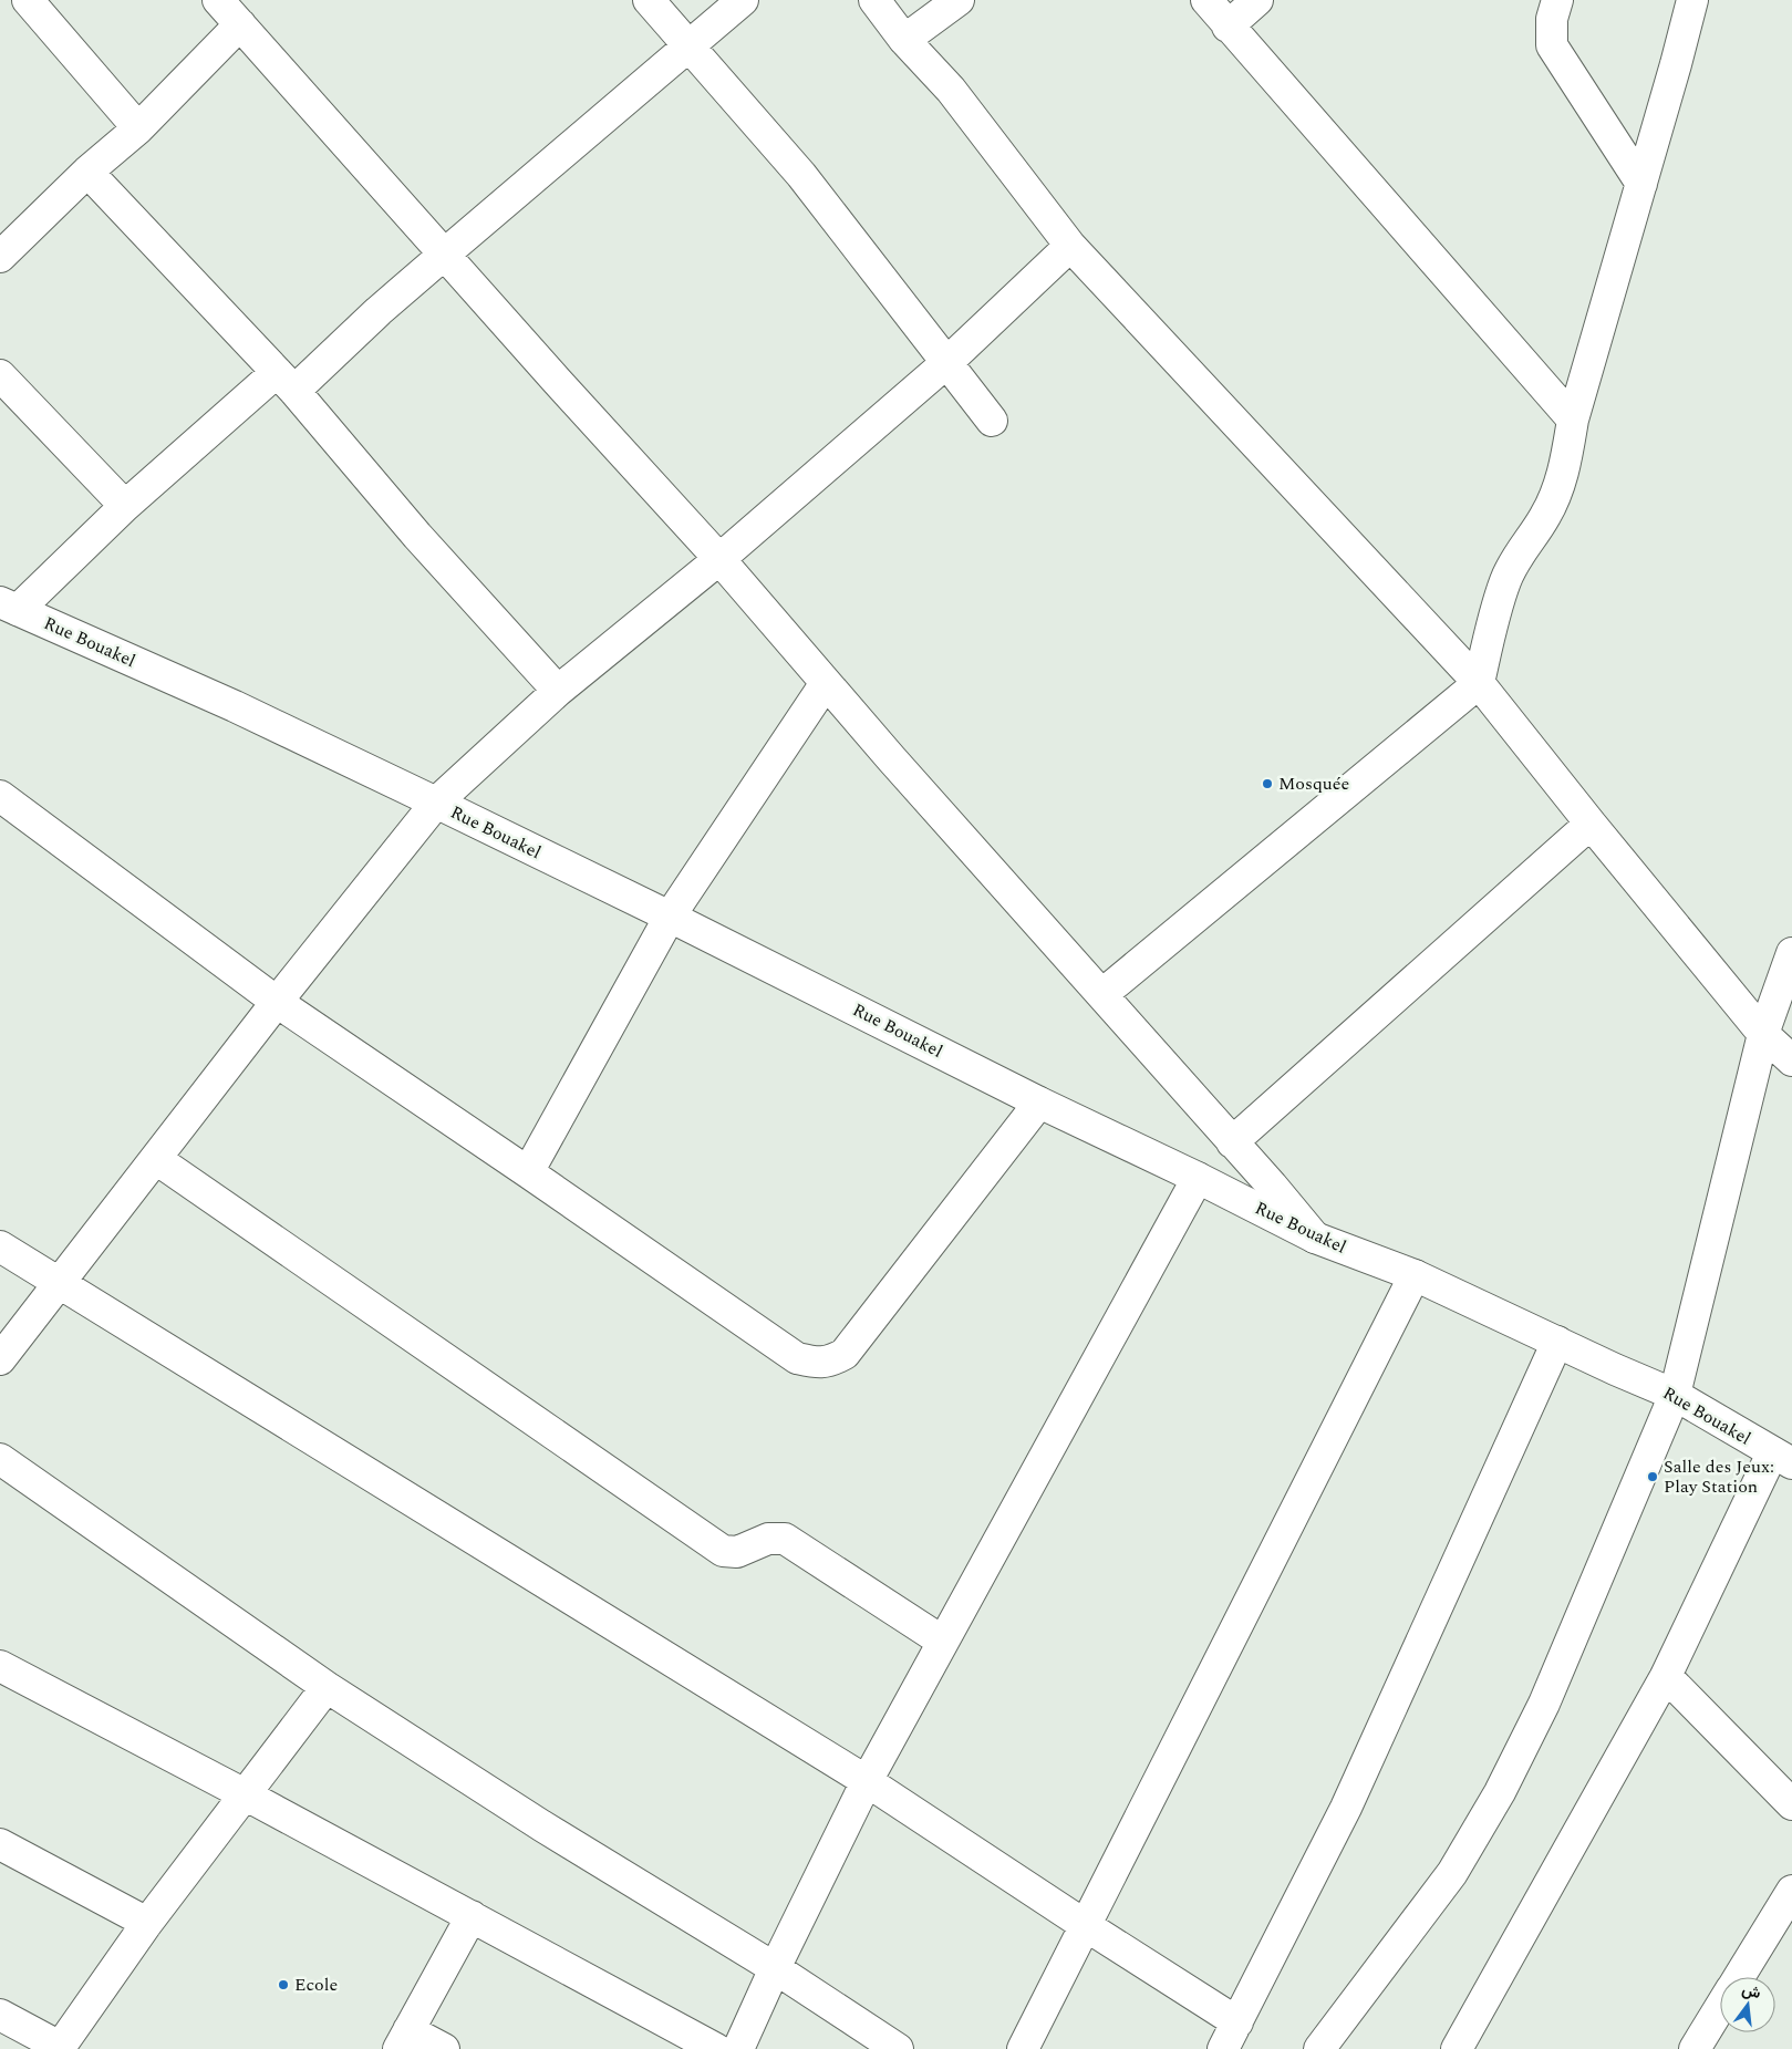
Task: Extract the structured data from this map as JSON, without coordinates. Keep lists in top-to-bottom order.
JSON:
{
  "streets": {
    "street": ["Rue Bouakel"]
  },
  "places": ["Mosquée", "Salle des Jeux: Play Station", "Ecole"],
  "north": "top"
}
